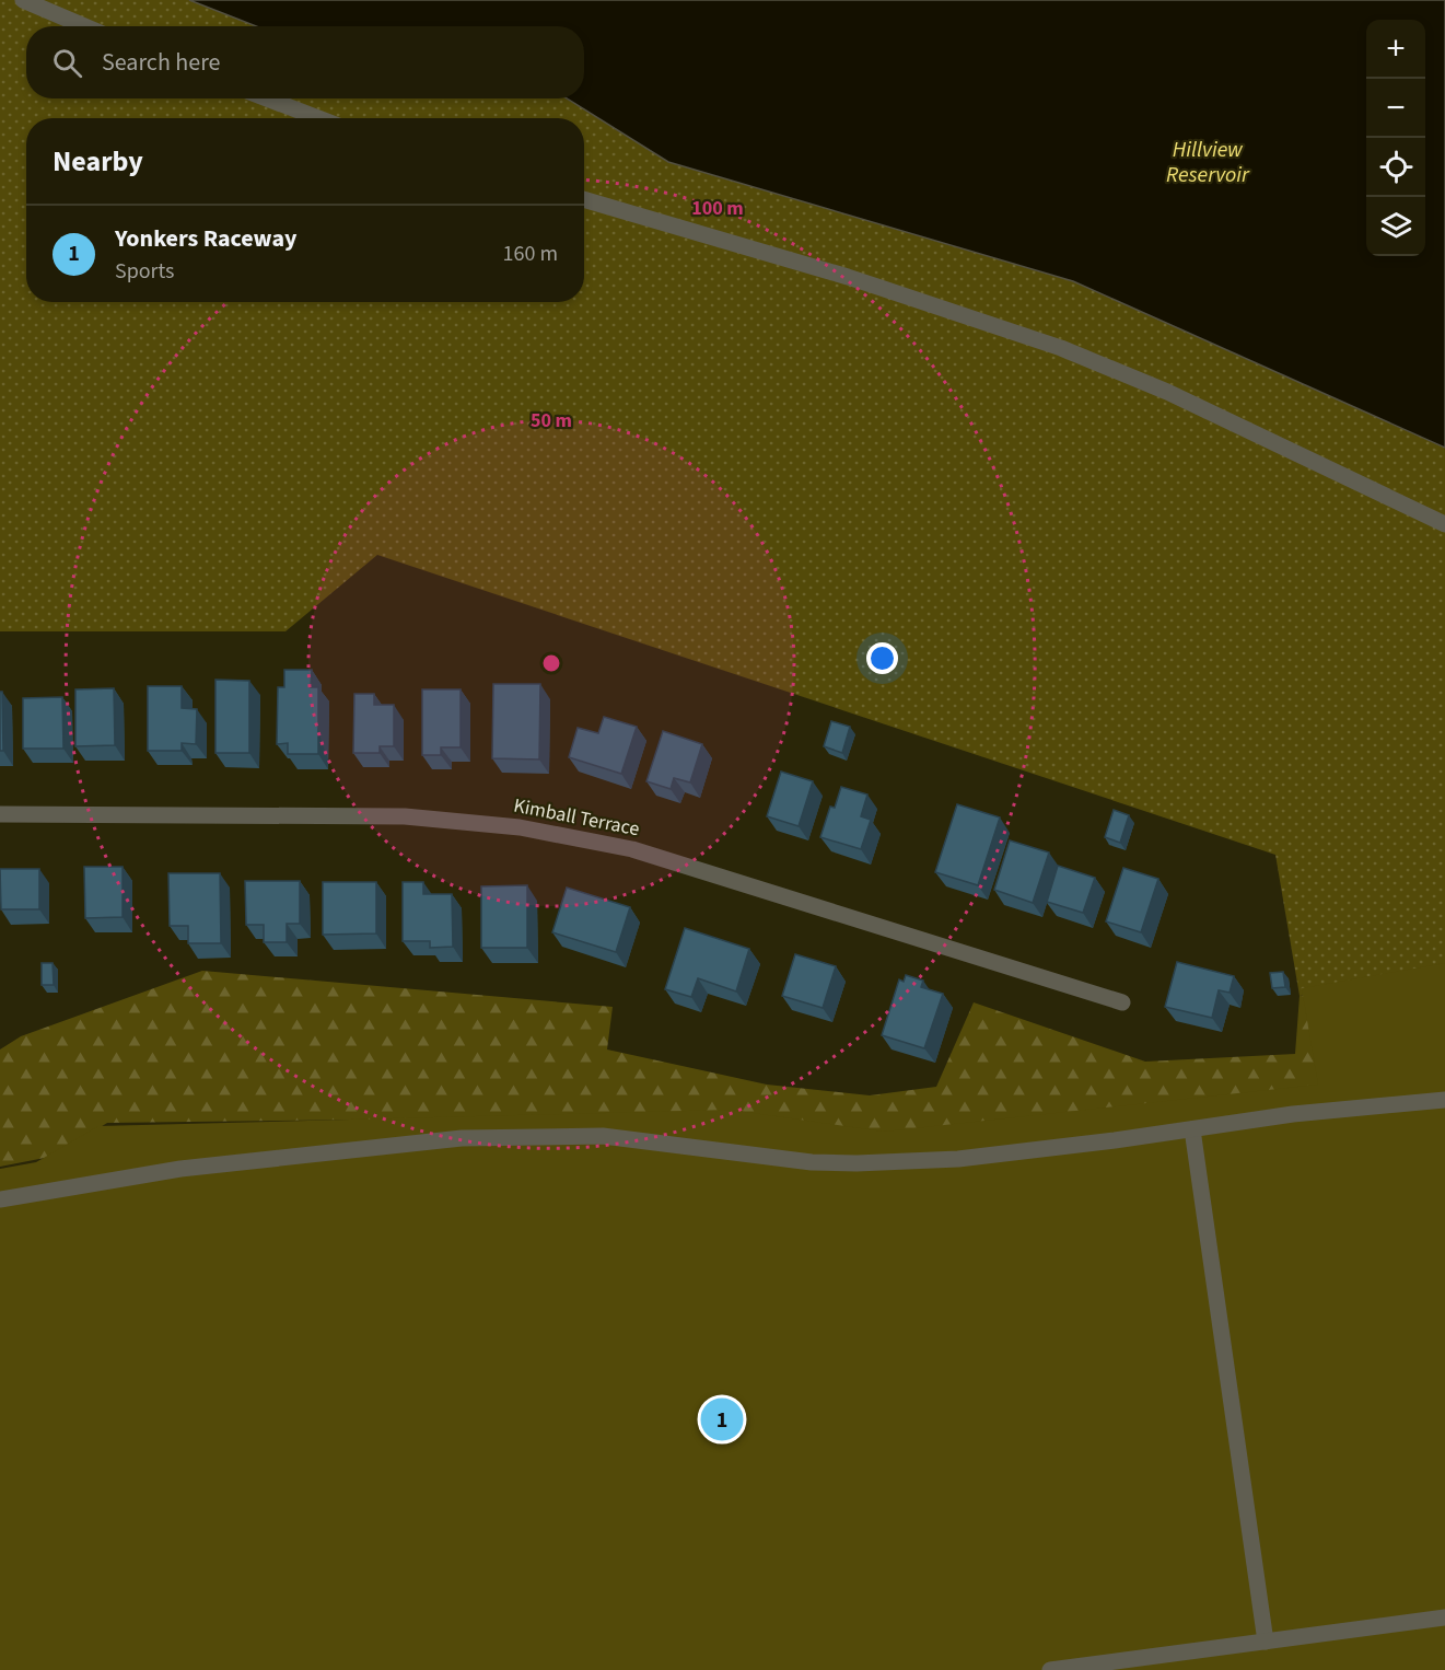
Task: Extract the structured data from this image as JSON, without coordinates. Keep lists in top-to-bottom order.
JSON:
{
  "streets": {
    "street": ["Kimball Terrace"]
  },
  "water": ["Hillview Reservoir"],
  "page": {
    "map_buttons": ["+", "−"],
    "search": "Search here",
    "heading": "Nearby",
    "list": [
      {
        "mark": "1",
        "name": "Yonkers Raceway",
        "note": "Sports",
        "value": "160 m"
      }
    ],
    "pins": "1"
  },
  "rings": ["100 m", "50 m"]
}
